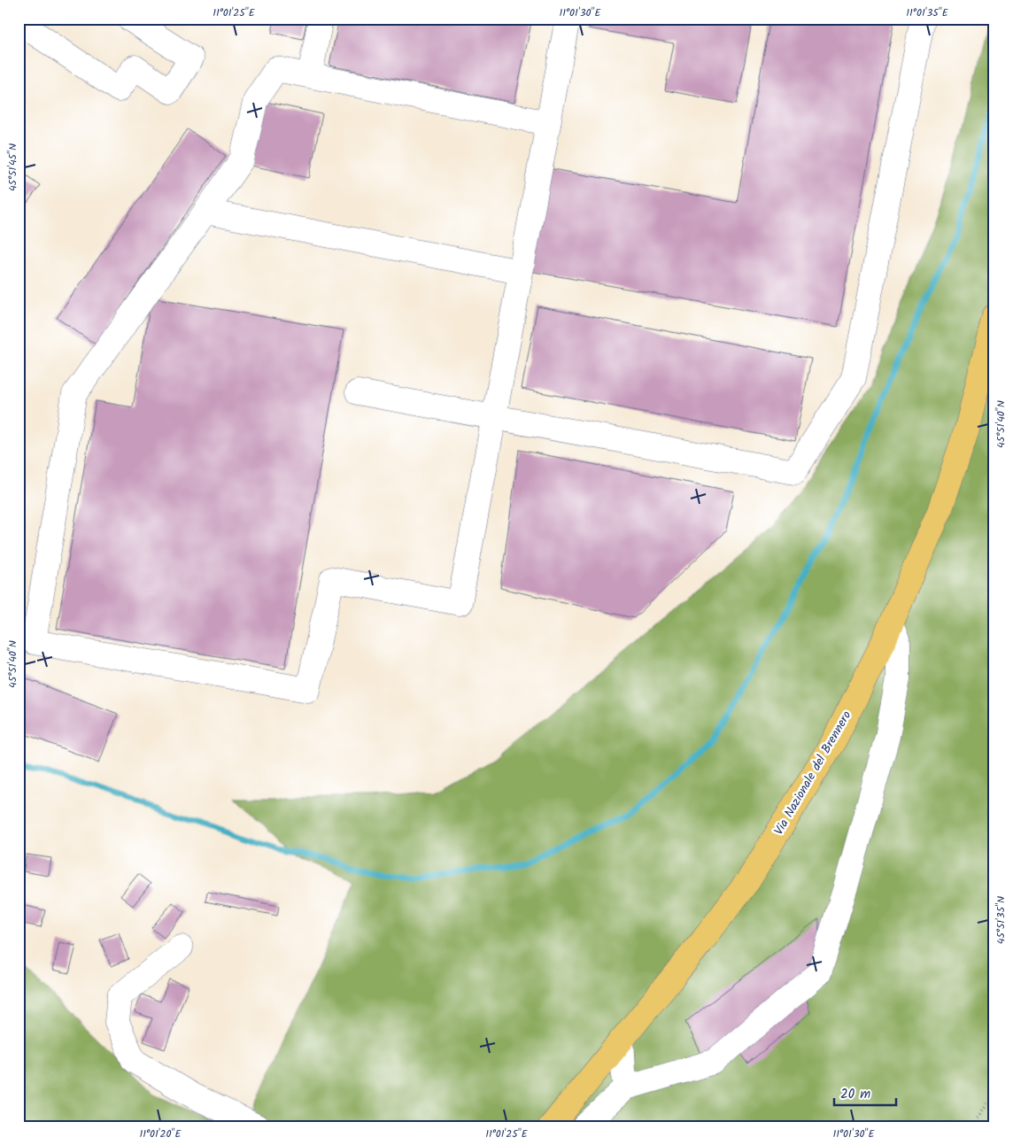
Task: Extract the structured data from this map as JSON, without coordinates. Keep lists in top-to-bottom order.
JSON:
{
  "streets": {
    "main road": ["Via Nazionale del Brennero"]
  },
  "scale_bar": "20 m",
  "coordinates": [
    "11°01'25\"E",
    "11°01'30\"E",
    "11°01'35\"E",
    "45°51'45\"N",
    "45°51'40\"N",
    "45°51'35\"N",
    "11°01'20\"E"
  ]
}
